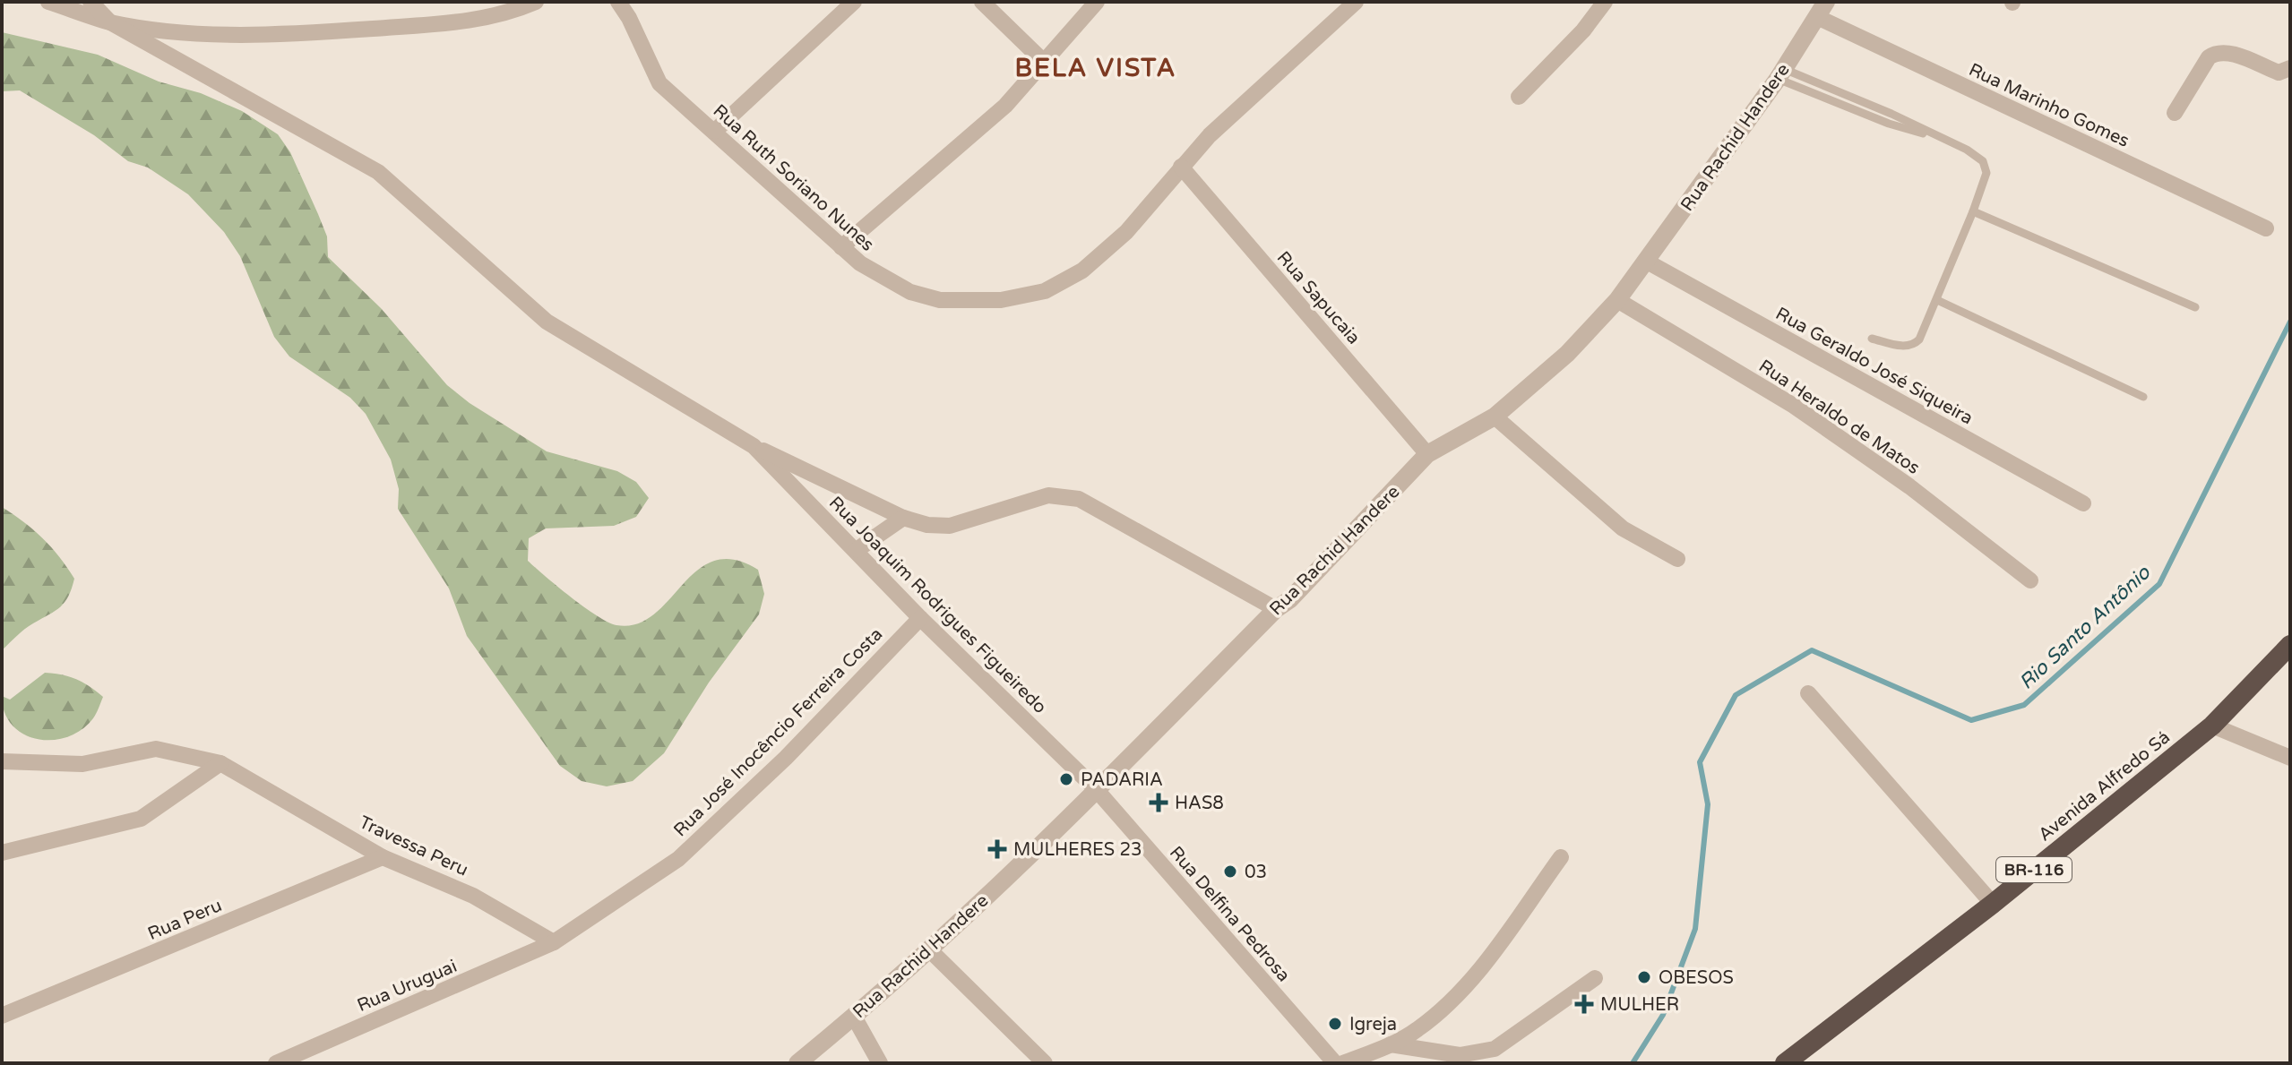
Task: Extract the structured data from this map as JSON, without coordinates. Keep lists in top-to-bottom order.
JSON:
{
  "streets": {
    "highway": ["Avenida Alfredo Sá", "BR-116"],
    "street": [
      "Rua Marinho Gomes",
      "Rua Rachid Handere",
      "Rua Ruth Soriano Nunes",
      "Rua Sapucaia",
      "Rua Geraldo José Siqueira",
      "Rua Heraldo de Matos",
      "Rua Joaquim Rodrigues Figueiredo",
      "Rua José Inocêncio Ferreira Costa",
      "Travessa Peru",
      "Rua Delfina Pedrosa",
      "Rua Peru",
      "Rua Uruguai"
    ]
  },
  "crossings": [
    ["Rua Marinho Gomes", "Rua Rachid Handere"],
    ["Rua Rachid Handere", "Rua Sapucaia"],
    ["Rua Rachid Handere", "Rua Geraldo José Siqueira"],
    ["Rua Rachid Handere", "Rua Heraldo de Matos"],
    ["Rua Rachid Handere", "Rua Joaquim Rodrigues Figueiredo"],
    ["Rua Rachid Handere", "Rua Delfina Pedrosa"],
    ["Rua Ruth Soriano Nunes", "Rua Sapucaia"],
    ["Rua Joaquim Rodrigues Figueiredo", "Rua José Inocêncio Ferreira Costa"],
    ["Rua Joaquim Rodrigues Figueiredo", "Rua Delfina Pedrosa"],
    ["Rua José Inocêncio Ferreira Costa", "Travessa Peru"],
    ["Rua José Inocêncio Ferreira Costa", "Rua Uruguai"],
    ["Travessa Peru", "Rua Peru"],
    ["Travessa Peru", "Rua Uruguai"]
  ],
  "districts": ["BELA VISTA"],
  "water": ["Rio Santo Antônio"],
  "places": {
    "other": [
      "PADARIA",
      "03",
      "OBESOS",
      "Igreja"
    ],
    "health": ["HAS8", "MULHERES 23", "MULHER"]
  }
}
